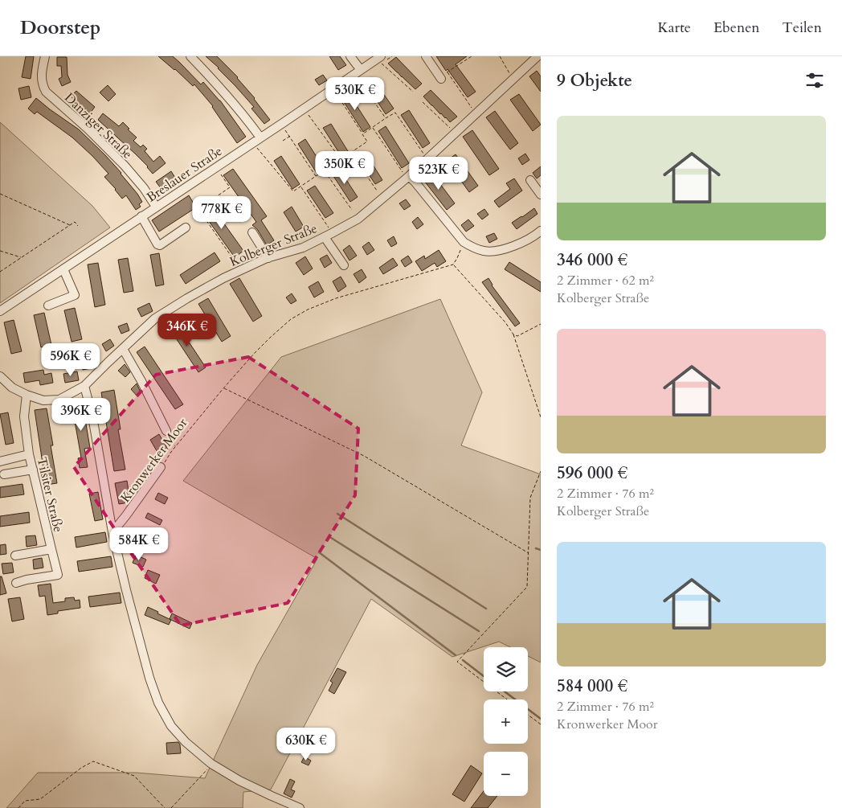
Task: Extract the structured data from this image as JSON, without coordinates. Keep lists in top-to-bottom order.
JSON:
{
  "streets": {
    "street": [
      "Danziger Straße",
      "Breslauer Straße",
      "Kolberger Straße",
      "Kronwerker Moor",
      "Tilsiter Straße"
    ]
  },
  "crossings": [
    ["Danziger Straße", "Breslauer Straße"],
    ["Kolberger Straße", "Tilsiter Straße"]
  ],
  "page": {
    "header": "Doorstep",
    "nav": ["Karte", "Ebenen", "Teilen"],
    "heading": "9 Objekte",
    "price": [
      "530K €",
      "350K €",
      "523K €",
      "778K €",
      "346K €",
      "596K €",
      "396K €",
      "584K €",
      "630K €"
    ],
    "list": [
      {
        "name": "346 000 €",
        "note": "2 Zimmer · 62 m² · Kolberger Straße"
      },
      {
        "name": "596 000 €",
        "note": "2 Zimmer · 76 m² · Kolberger Straße"
      },
      {
        "name": "584 000 €",
        "note": "2 Zimmer · 76 m² · Kronwerker Moor"
      }
    ],
    "map_buttons": ["+", "−"]
  }
}
